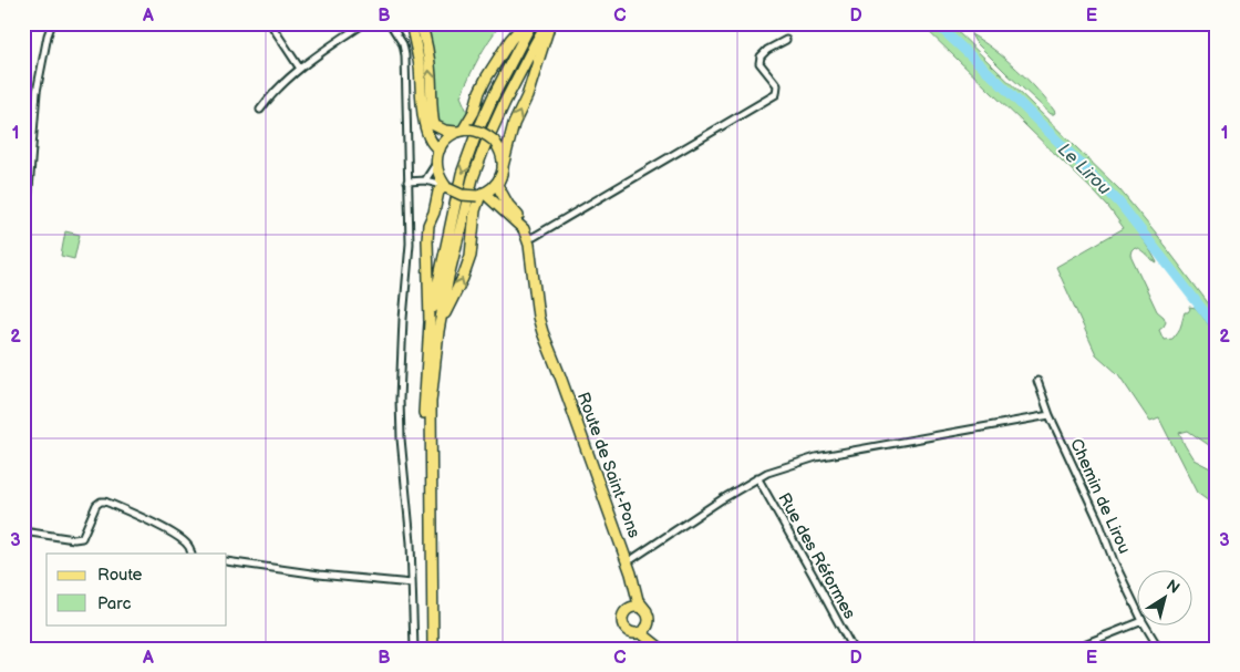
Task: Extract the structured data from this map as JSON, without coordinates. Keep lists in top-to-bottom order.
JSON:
{
  "streets": {
    "main road": ["Route de Saint-Pons"],
    "street": ["Chemin de Lirou", "Rue des Réformes"]
  },
  "water": ["Le Lirou"],
  "legend": ["Route", "Parc"],
  "north": "top right",
  "grid": {
    "columns": [
      "A",
      "B",
      "C",
      "D",
      "E"
    ],
    "rows": ["1", "2", "3"]
  }
}
